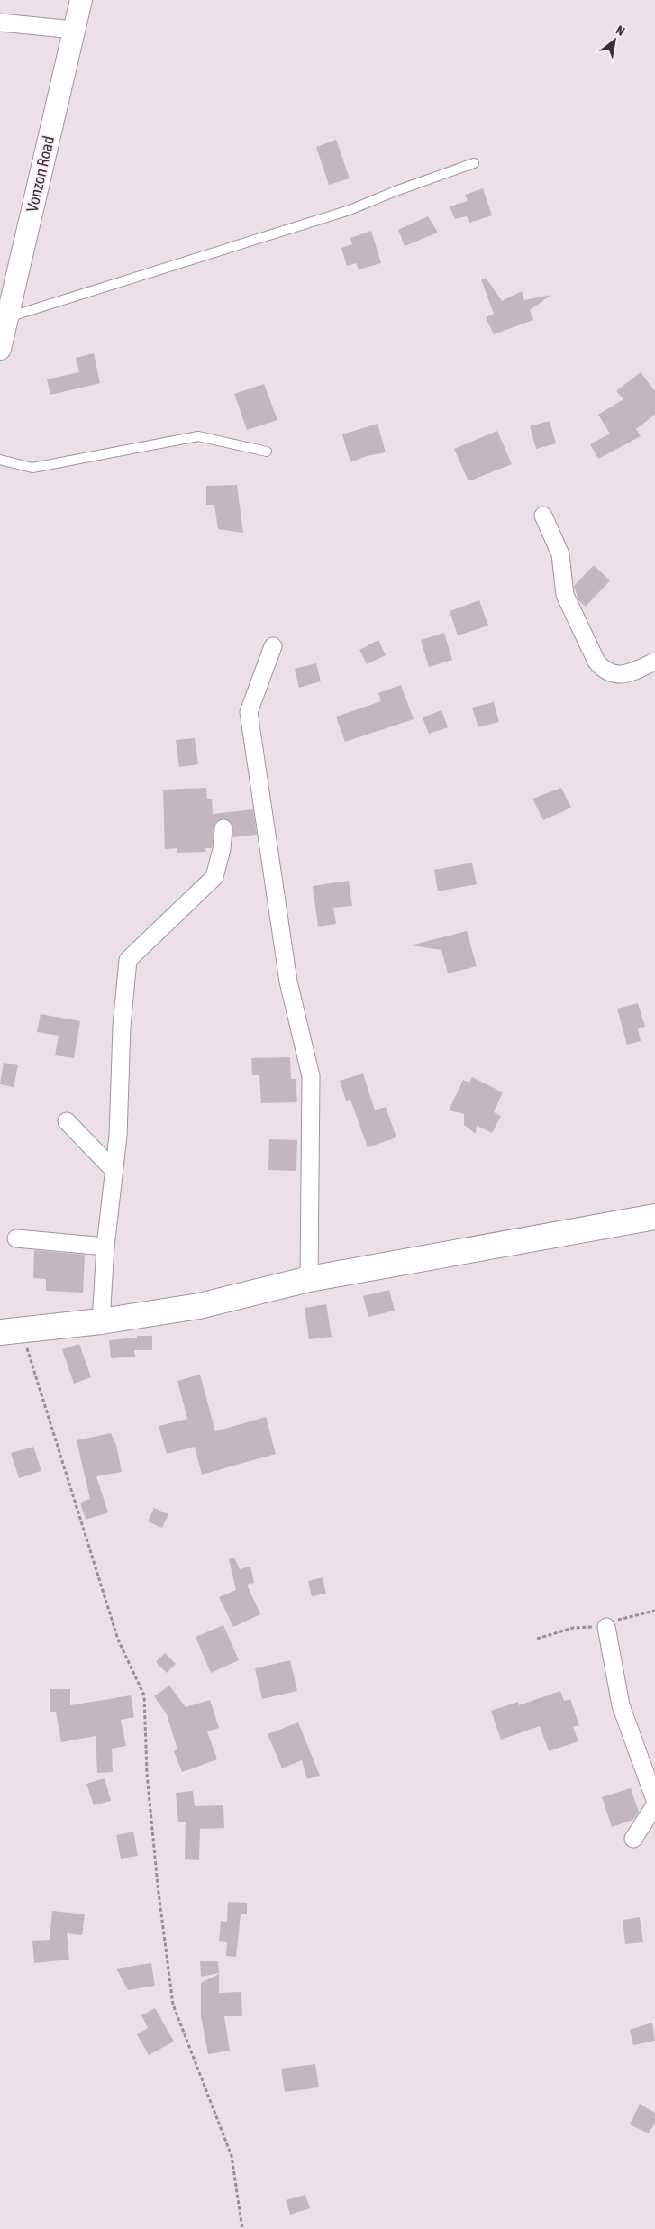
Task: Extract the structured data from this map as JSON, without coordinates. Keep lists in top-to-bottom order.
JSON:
{
  "streets": {
    "street": ["Vonzon Road"]
  },
  "north": "top right"
}
